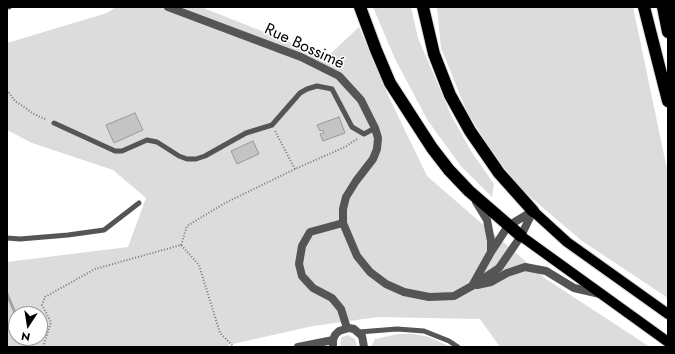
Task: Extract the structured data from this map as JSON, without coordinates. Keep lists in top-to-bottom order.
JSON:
{
  "streets": {
    "street": ["Rue Bossimé"]
  },
  "north": "bottom"
}
